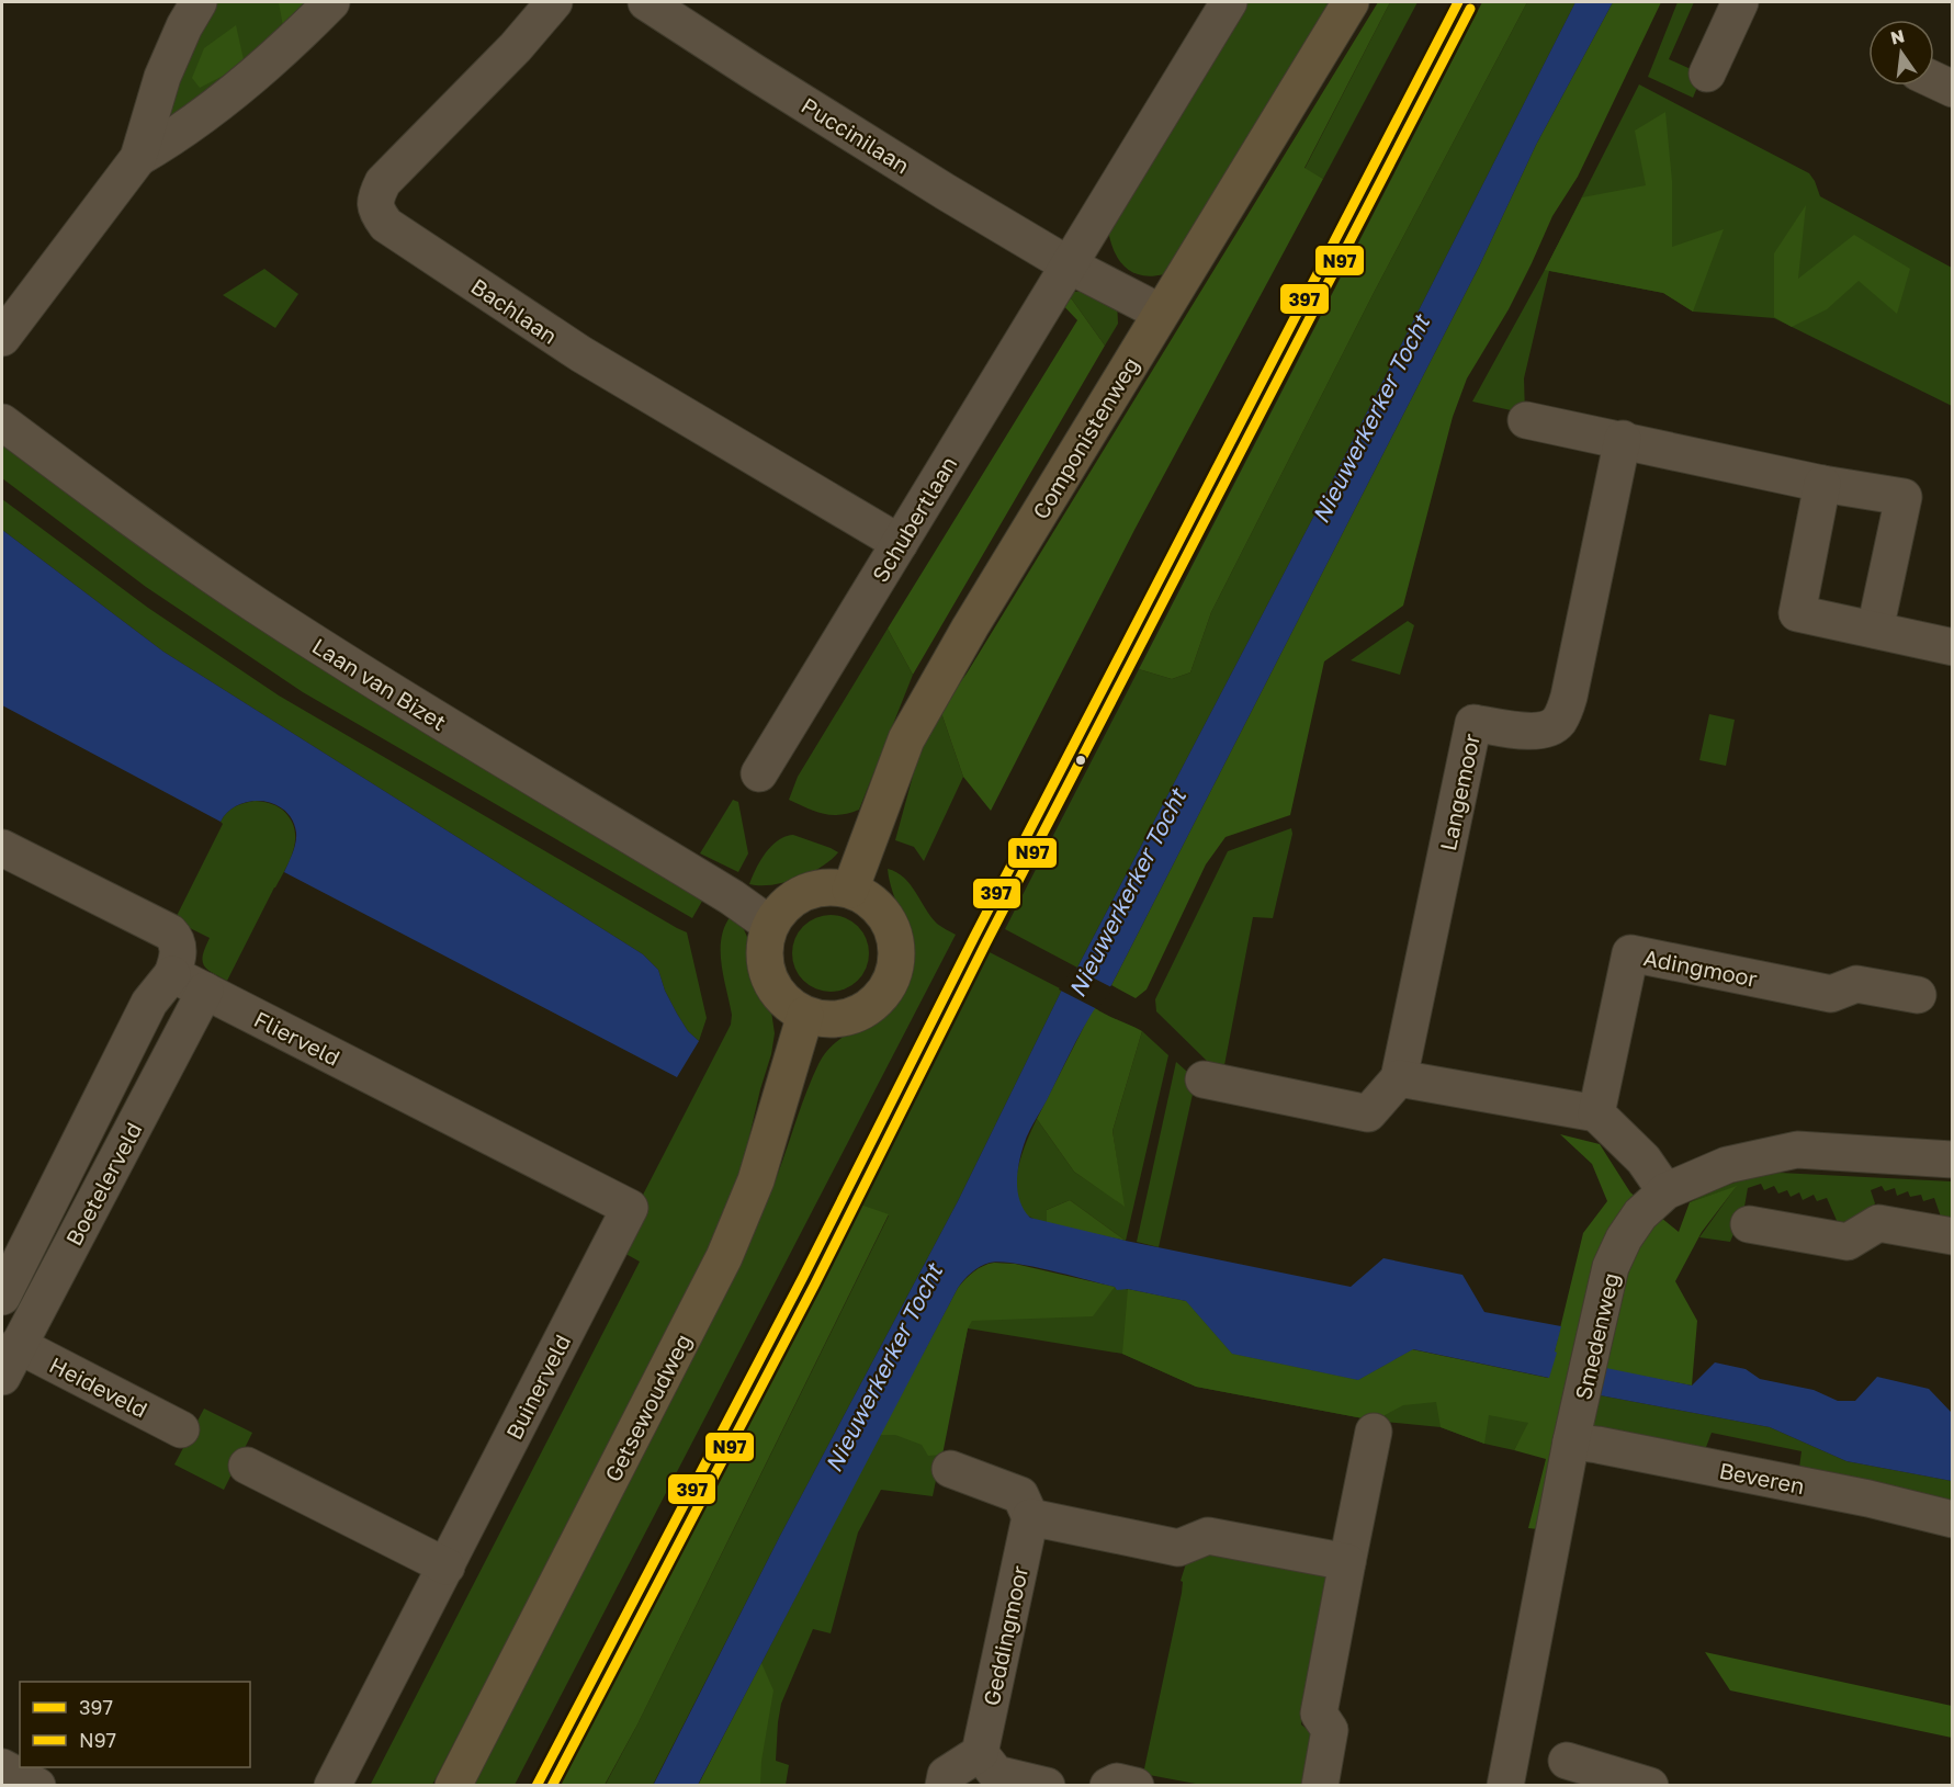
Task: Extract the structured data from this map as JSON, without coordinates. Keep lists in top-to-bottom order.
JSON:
{
  "streets": {
    "main road": ["Componistenweg", "Getsewoudweg"],
    "street": [
      "Puccinilaan",
      "Bachlaan",
      "Schubertlaan",
      "Laan van Bizet",
      "Langemoor",
      "Adingmoor",
      "Flierveld",
      "Boetelerveld",
      "Smedenweg",
      "Heideveld",
      "Buinerveld",
      "Beveren",
      "Geddingmoor"
    ]
  },
  "crossings": [
    ["Puccinilaan", "Schubertlaan"],
    ["Bachlaan", "Schubertlaan"],
    ["Componistenweg", "Laan van Bizet"],
    ["Componistenweg", "Getsewoudweg"],
    ["Laan van Bizet", "Getsewoudweg"],
    ["Flierveld", "Boetelerveld"],
    ["Flierveld", "Buinerveld"],
    ["Boetelerveld", "Heideveld"],
    ["Smedenweg", "Beveren"]
  ],
  "water": ["Nieuwerkerker Tocht"],
  "lines": ["transit line 397", "transit line N97"],
  "legend": ["397", "N97"],
  "north": "top"
}
